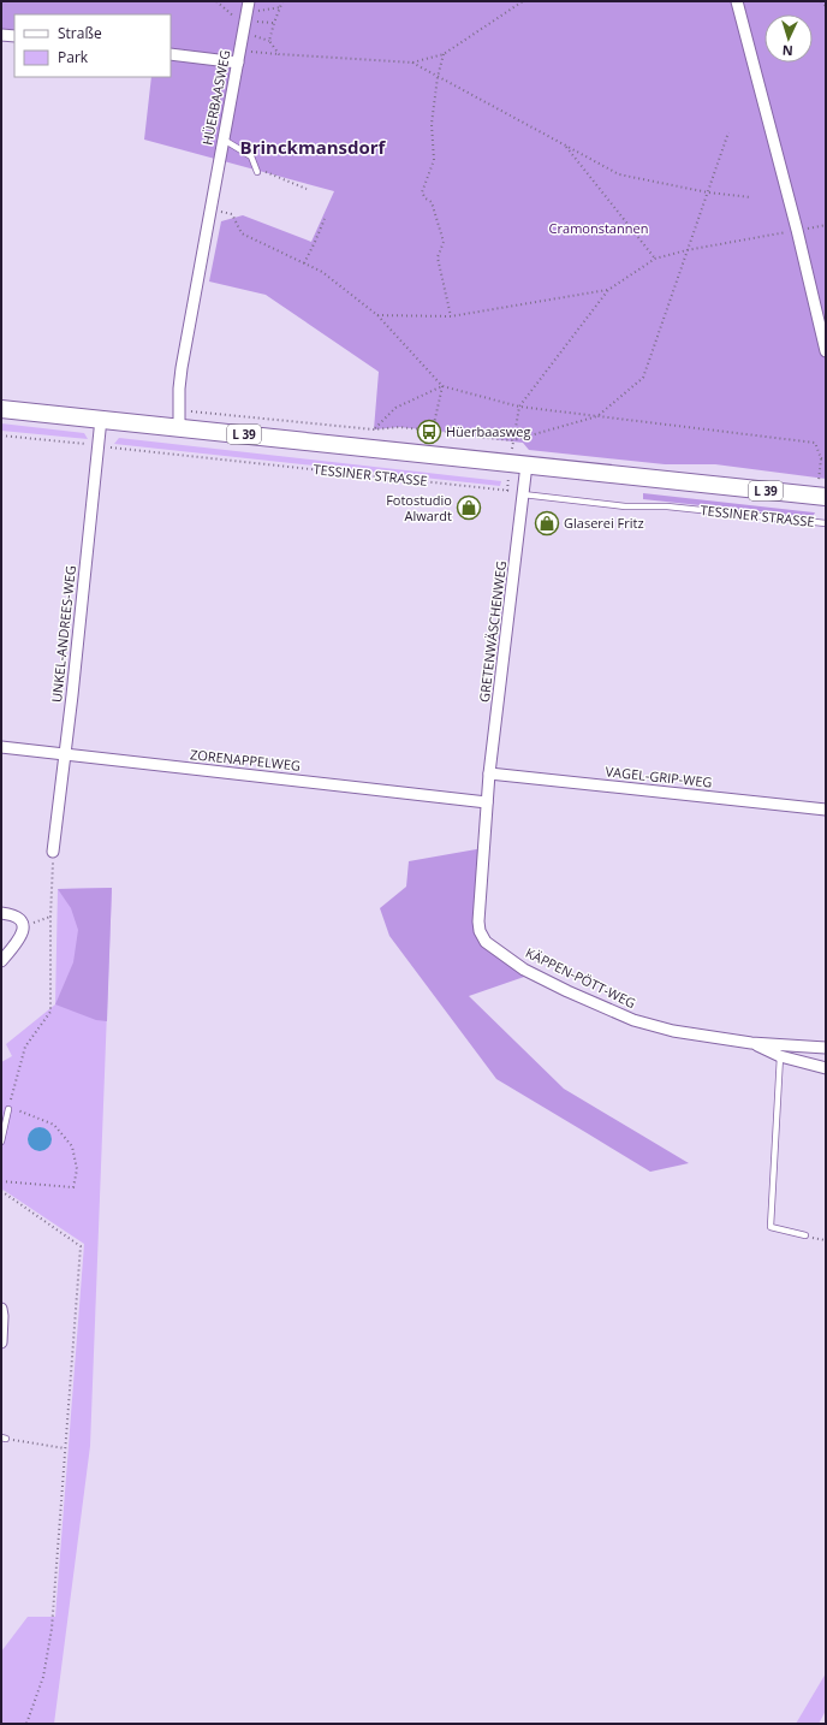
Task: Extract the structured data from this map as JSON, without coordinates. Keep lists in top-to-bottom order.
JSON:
{
  "streets": {
    "main road": ["L 39", "TESSINER STRASSE"],
    "street": [
      "HÜERBAASWEG",
      "GRETENWÄSCHENWEG",
      "UNKEL-ANDREES-WEG",
      "ZORENAPPELWEG",
      "VAGEL-GRIP-WEG",
      "KÄPPEN-PÖTT-WEG"
    ]
  },
  "crossings": [
    ["HÜERBAASWEG", "TESSINER STRASSE"],
    ["TESSINER STRASSE", "GRETENWÄSCHENWEG"],
    ["TESSINER STRASSE", "UNKEL-ANDREES-WEG"],
    ["GRETENWÄSCHENWEG", "ZORENAPPELWEG"],
    ["GRETENWÄSCHENWEG", "VAGEL-GRIP-WEG"],
    ["GRETENWÄSCHENWEG", "KÄPPEN-PÖTT-WEG"],
    ["UNKEL-ANDREES-WEG", "ZORENAPPELWEG"],
    ["ZORENAPPELWEG", "KÄPPEN-PÖTT-WEG"]
  ],
  "districts": ["Brinckmansdorf"],
  "parks": ["Cramonstannen"],
  "places": {
    "bus stop": ["Hüerbaasweg"],
    "shop": ["Fotostudio Alwardt", "Glaserei Fritz"]
  },
  "legend": ["Straße", "Park"],
  "north": "bottom"
}
